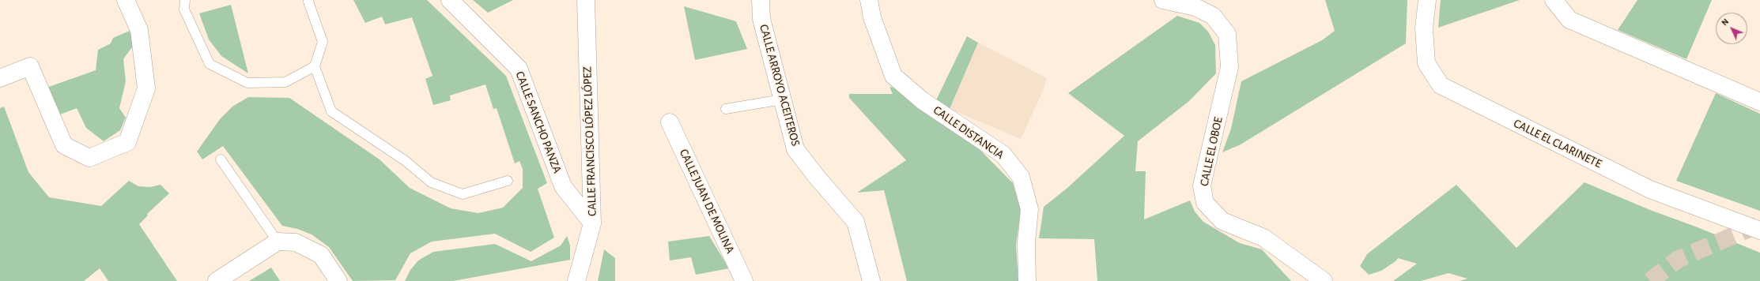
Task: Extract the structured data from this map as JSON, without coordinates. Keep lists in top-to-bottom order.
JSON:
{
  "streets": {
    "street": [
      "CALLE ARROYO ACEITEROS",
      "CALLE SANCHO PANZA",
      "CALLE DISTANCIA",
      "CALLE FRANCISCO LÓPEZ LÓPEZ",
      "CALLE EL CLARINETE",
      "CALLE EL OBOE",
      "CALLE JUAN DE MOLINA"
    ]
  },
  "crossings": [
    ["CALLE SANCHO PANZA", "CALLE FRANCISCO LÓPEZ LÓPEZ"]
  ],
  "north": "top left"
}
